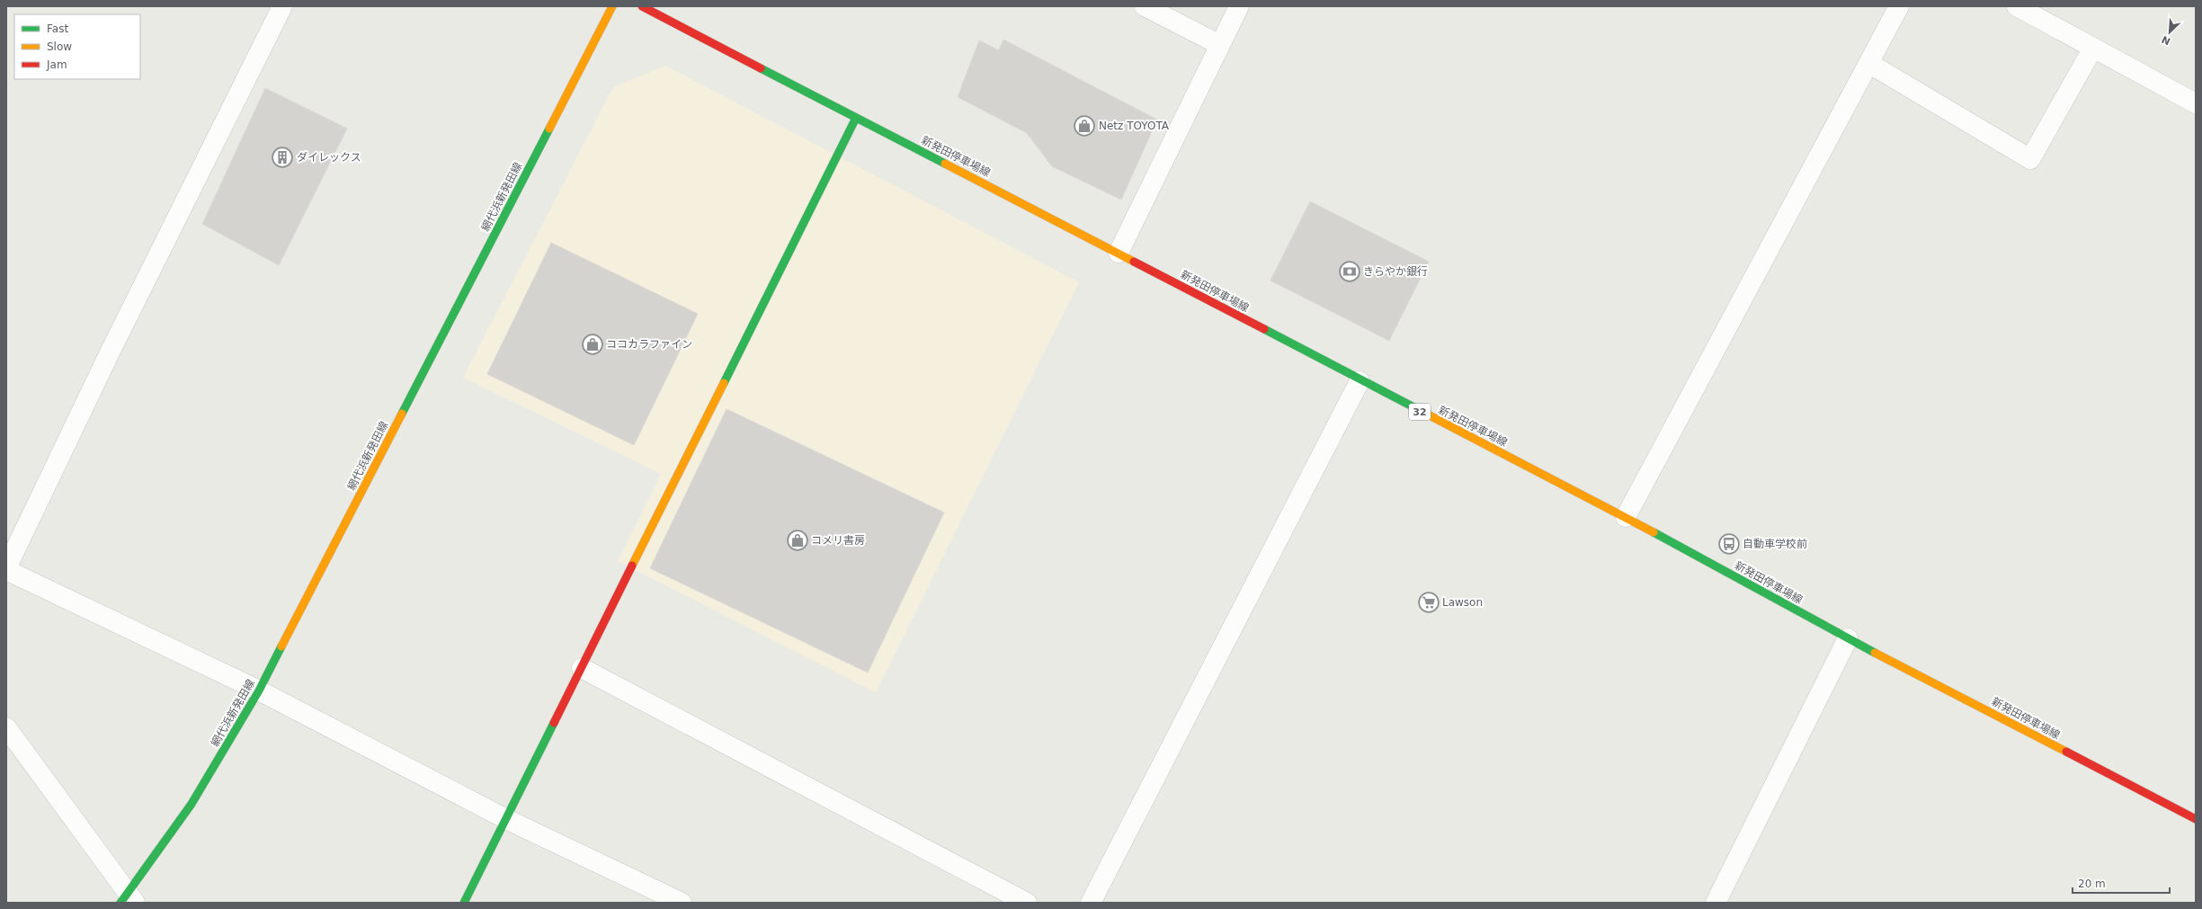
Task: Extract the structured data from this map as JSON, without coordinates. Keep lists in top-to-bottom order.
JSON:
{
  "streets": {
    "main road": ["新発田停車場線", "網代浜新発田線", "32"]
  },
  "places": {
    "shop": ["Netz TOYOTA", "ココカラファイン", "コメリ書房"],
    "building": ["ダイレックス"],
    "bank": ["きらやか銀行"],
    "bus stop": ["自動車学校前"],
    "supermarket": ["Lawson"]
  },
  "legend": ["Fast", "Slow", "Jam"],
  "scale_bar": "20 m",
  "north": "bottom left"
}
